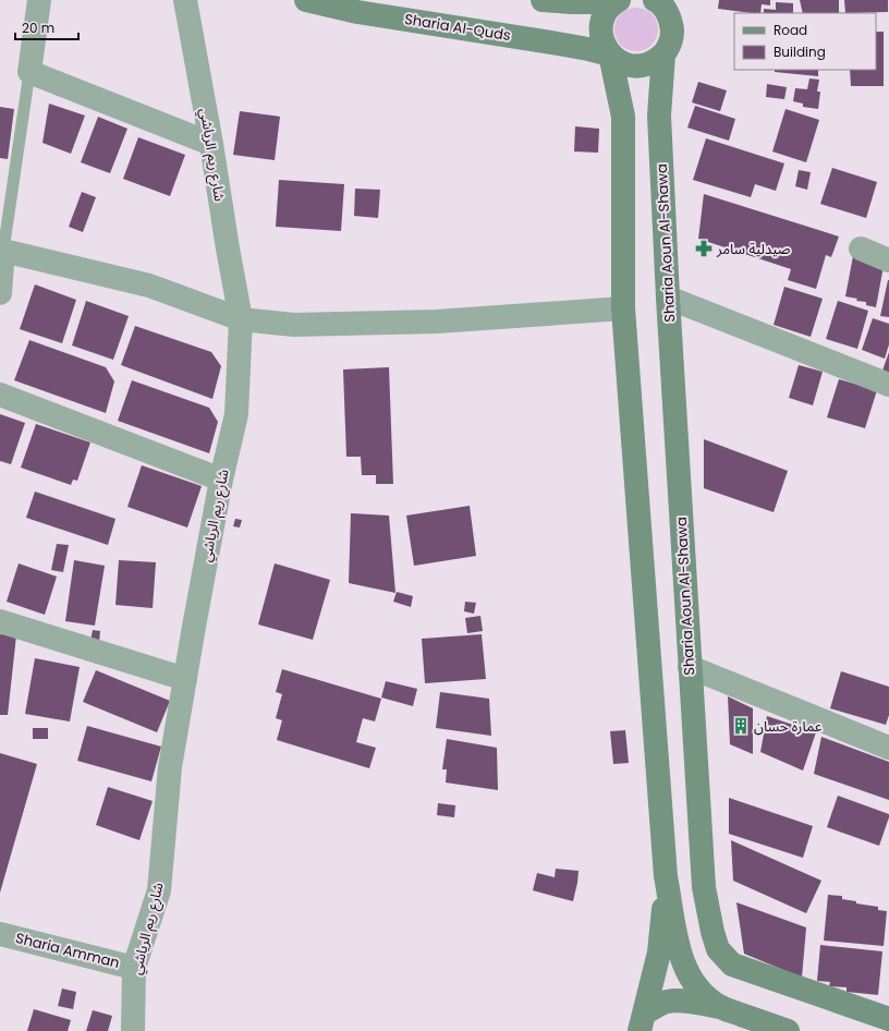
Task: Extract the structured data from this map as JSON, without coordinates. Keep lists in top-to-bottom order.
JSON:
{
  "streets": {
    "main road": ["Sharia Al-Quds", "Sharia Aoun Al-Shawa"],
    "street": ["شارع ريم الرياشي", "Sharia Amman"]
  },
  "crossings": [
    ["Sharia Al-Quds", "Sharia Aoun Al-Shawa"],
    ["شارع ريم الرياشي", "Sharia Amman"]
  ],
  "places": {
    "pharmacy": ["صيدلية سامر"],
    "building": ["عمارة حسان"]
  },
  "legend": ["Road", "Building"],
  "scale_bar": "20 m"
}
